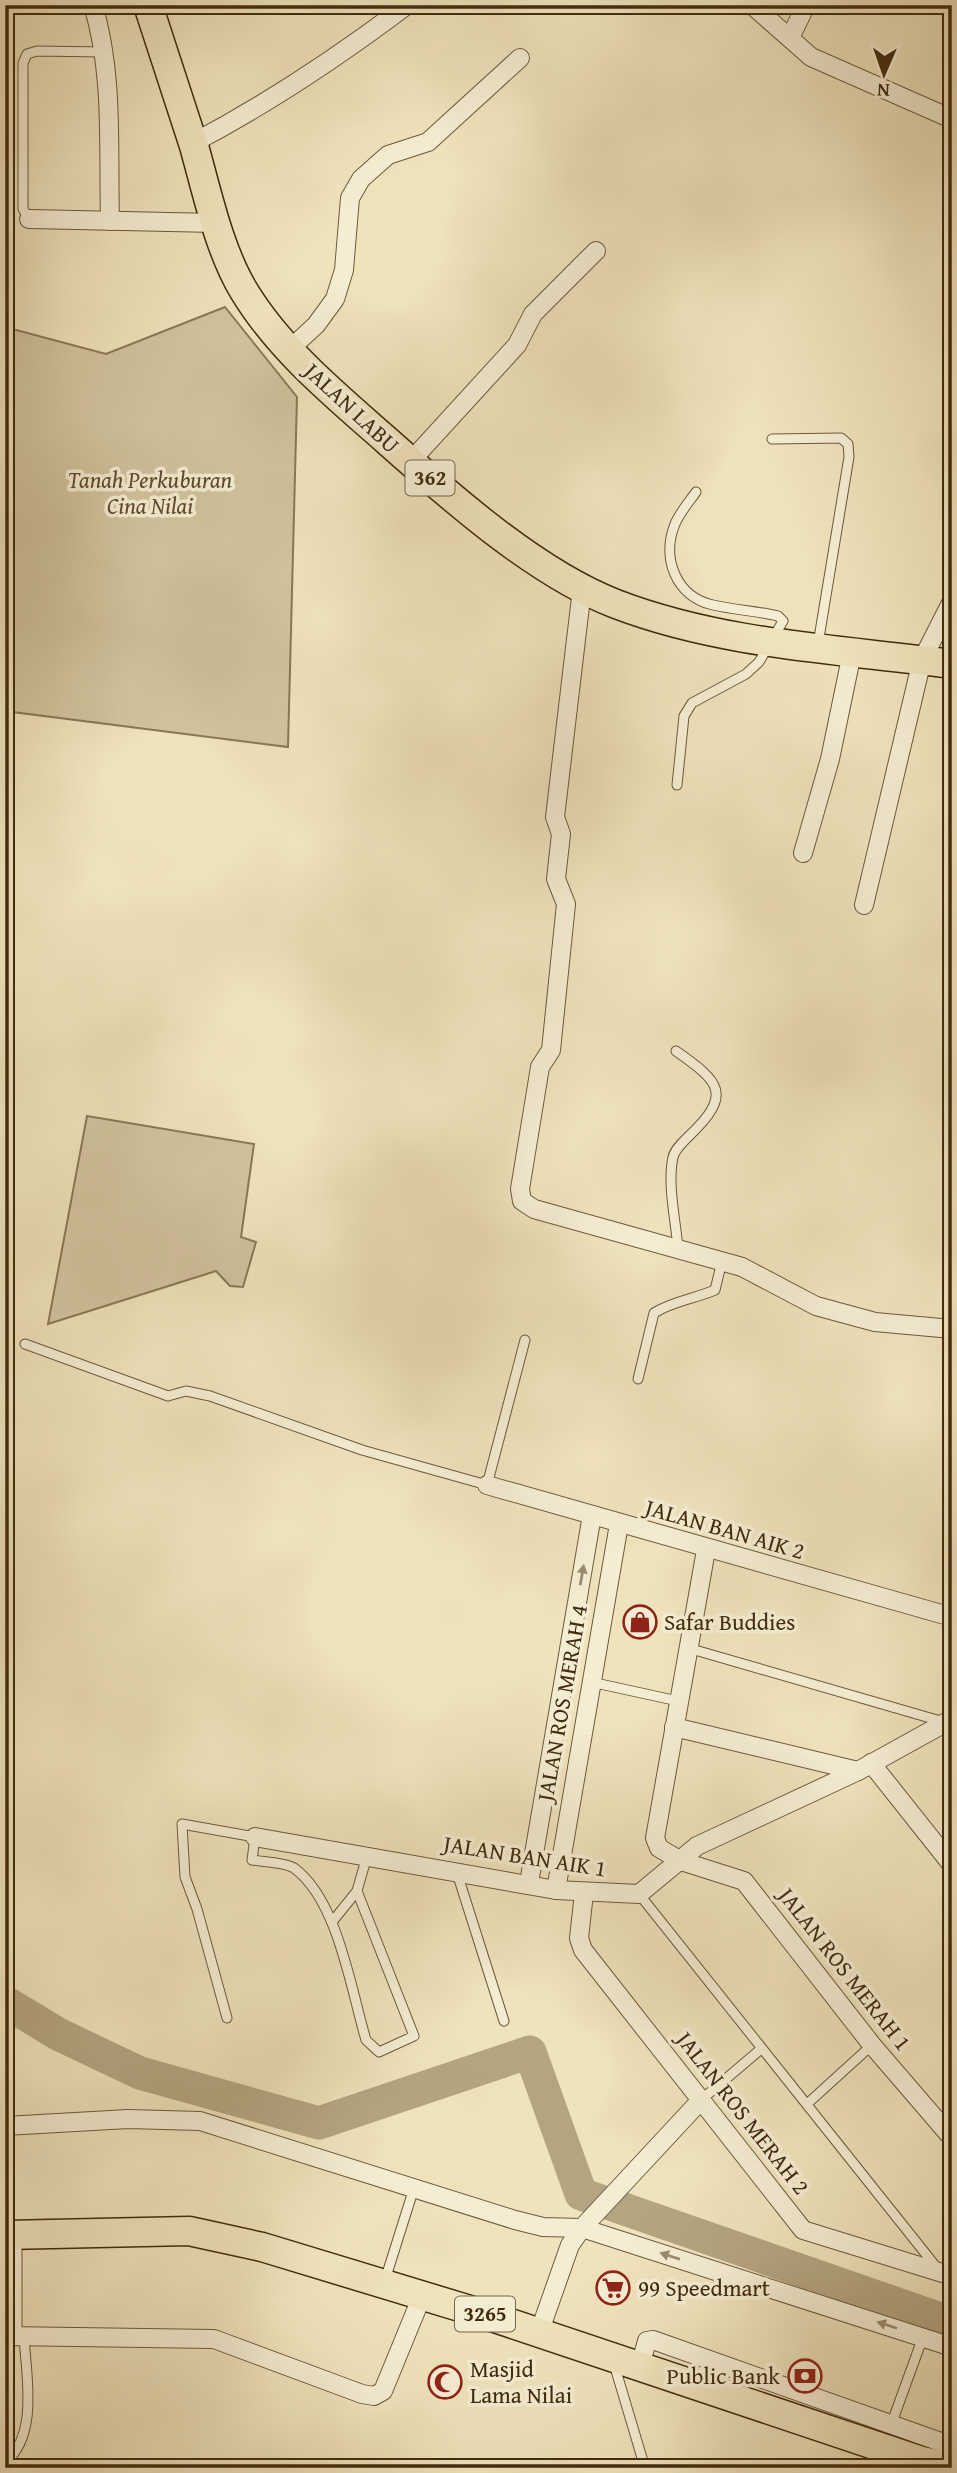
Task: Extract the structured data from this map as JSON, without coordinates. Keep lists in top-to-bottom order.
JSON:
{
  "streets": {
    "main road": ["JALAN LABU", "362", "3265"],
    "street": [
      "JALAN BAN AIK 2",
      "JALAN ROS MERAH 4",
      "JALAN BAN AIK 1",
      "JALAN ROS MERAH 1",
      "JALAN ROS MERAH 2"
    ]
  },
  "crossings": [
    ["JALAN BAN AIK 2", "JALAN ROS MERAH 4"],
    ["JALAN ROS MERAH 4", "JALAN BAN AIK 1"],
    ["JALAN BAN AIK 1", "JALAN ROS MERAH 2"]
  ],
  "parks": ["Tanah Perkuburan Cina Nilai"],
  "places": {
    "shop": ["Safar Buddies"],
    "supermarket": ["99 Speedmart"],
    "bank": ["Public Bank"],
    "mosque": ["Masjid Lama Nilai"]
  },
  "north": "bottom"
}
